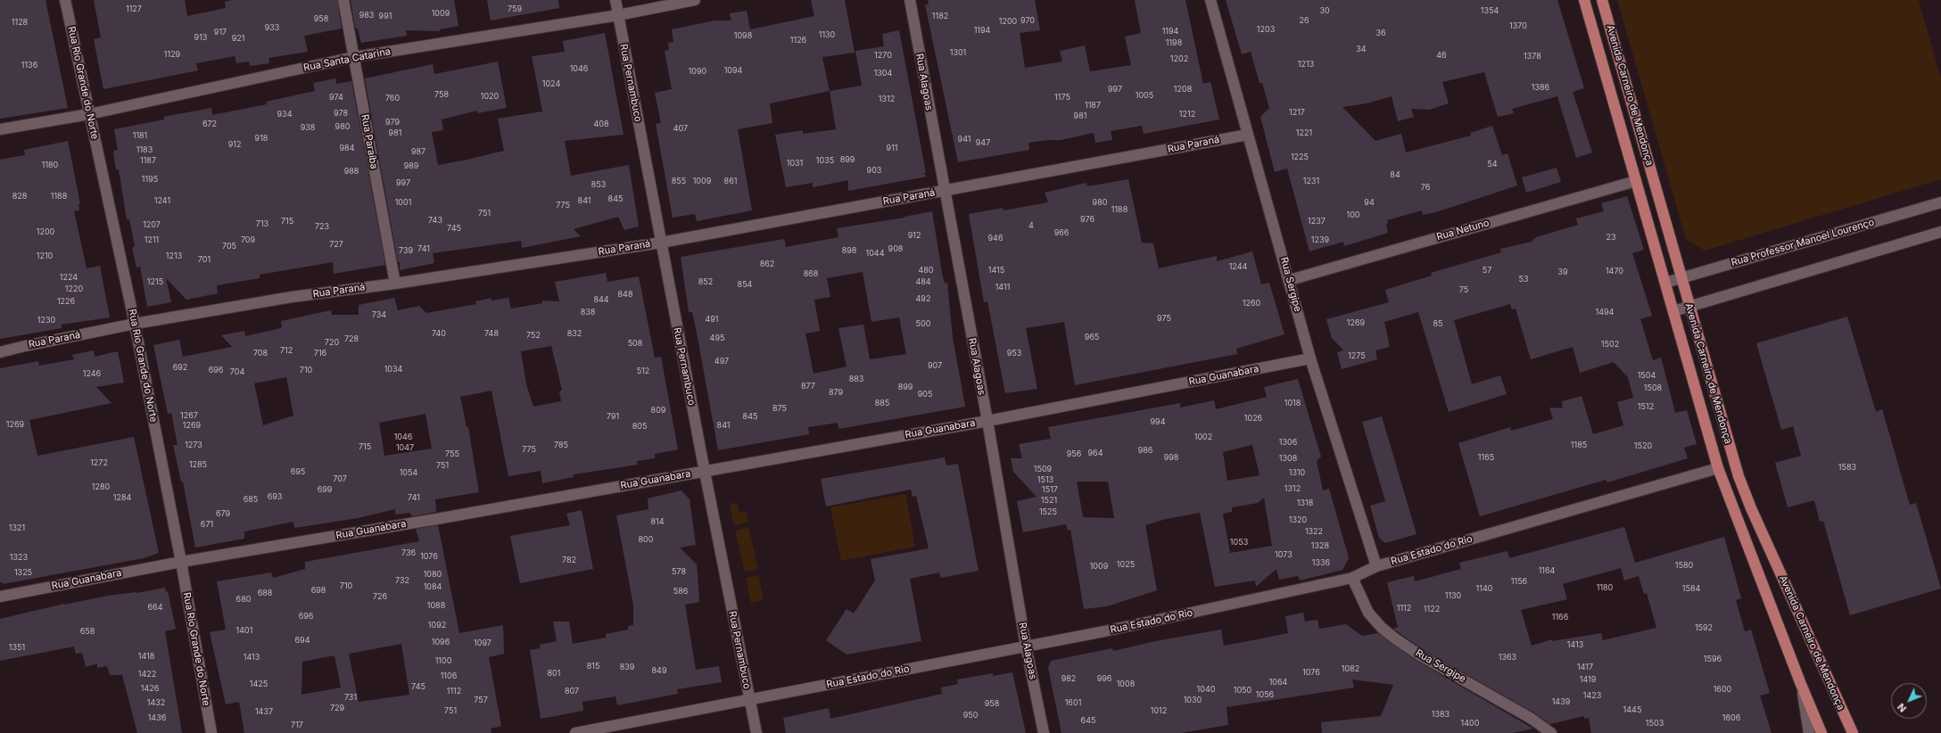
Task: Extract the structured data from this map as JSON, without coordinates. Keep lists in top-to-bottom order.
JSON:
{
  "streets": {
    "main road": ["Avenida Carneiro de Mendonça"],
    "street": [
      "Rua Santa Catarina",
      "Rua Alagoas",
      "Rua Rio Grande do Norte",
      "Rua Pernambuco",
      "Rua Paraíba",
      "Rua Paraná",
      "Rua Netuno",
      "Rua Professor Manoel Lourenço",
      "Rua Sergipe",
      "Rua Guanabara",
      "Rua Estado do Rio"
    ]
  },
  "crossings": [
    ["Rua Santa Catarina", "Rua Rio Grande do Norte"],
    ["Rua Santa Catarina", "Rua Pernambuco"],
    ["Rua Santa Catarina", "Rua Paraíba"],
    ["Rua Alagoas", "Rua Paraná"],
    ["Rua Alagoas", "Rua Guanabara"],
    ["Rua Alagoas", "Rua Estado do Rio"],
    ["Rua Rio Grande do Norte", "Rua Paraná"],
    ["Rua Rio Grande do Norte", "Rua Guanabara"],
    ["Rua Pernambuco", "Rua Paraná"],
    ["Rua Pernambuco", "Rua Guanabara"],
    ["Rua Pernambuco", "Rua Estado do Rio"],
    ["Avenida Carneiro de Mendonça", "Rua Netuno"],
    ["Avenida Carneiro de Mendonça", "Rua Professor Manoel Lourenço"],
    ["Avenida Carneiro de Mendonça", "Rua Estado do Rio"],
    ["Rua Paraíba", "Rua Paraná"],
    ["Rua Paraná", "Rua Sergipe"],
    ["Rua Netuno", "Rua Sergipe"],
    ["Rua Sergipe", "Rua Guanabara"],
    ["Rua Sergipe", "Rua Estado do Rio"]
  ],
  "house_numbers": [
    "1127",
    "759",
    "30",
    "1354",
    "1009",
    "983",
    "991",
    "1182",
    "958",
    "970",
    "26",
    "1200",
    "1128",
    "1370",
    "933",
    "1203",
    "1194",
    "1194",
    "917",
    "36",
    "1130",
    "1098",
    "913",
    "921",
    "1126",
    "1198",
    "34",
    "1301",
    "1129",
    "1270",
    "46",
    "1378",
    "1202",
    "1213",
    "1136",
    "1046",
    "1094",
    "1090",
    "1304",
    "1024",
    "1386",
    "997",
    "1208",
    "758",
    "1005",
    "1020",
    "974",
    "1175",
    "760",
    "1312",
    "1187",
    "1217",
    "978",
    "934",
    "1212",
    "981",
    "979",
    "672",
    "408",
    "980",
    "938",
    "407",
    "981",
    "1221",
    "1181",
    "918",
    "941",
    "947",
    "912",
    "984",
    "911",
    "1183",
    "987",
    "1225",
    "899",
    "1187",
    "1035",
    "1031",
    "54",
    "1180",
    "989",
    "903",
    "988",
    "84",
    "1195",
    "855",
    "1009",
    "861",
    "1231",
    "997",
    "853",
    "76",
    "828",
    "1188",
    "845",
    "1241",
    "841",
    "1001",
    "980",
    "94",
    "775",
    "1188",
    "751",
    "100",
    "976",
    "743",
    "715",
    "1237",
    "713",
    "1207",
    "4",
    "723",
    "745",
    "1200",
    "966",
    "912",
    "23",
    "946",
    "1211",
    "709",
    "1239",
    "727",
    "705",
    "741",
    "908",
    "739",
    "898",
    "1044",
    "1210",
    "1213",
    "701",
    "862",
    "1244",
    "480",
    "1415",
    "57",
    "1470",
    "39",
    "868",
    "1224",
    "53",
    "1215",
    "852",
    "484",
    "854",
    "1411",
    "1220",
    "75",
    "848",
    "492",
    "844",
    "1226",
    "1260",
    "838",
    "1494",
    "734",
    "975",
    "491",
    "1230",
    "1269",
    "500",
    "85",
    "740",
    "748",
    "832",
    "752",
    "965",
    "495",
    "728",
    "720",
    "508",
    "1502",
    "712",
    "708",
    "716",
    "953",
    "1275",
    "497",
    "907",
    "692",
    "1034",
    "696",
    "710",
    "512",
    "704",
    "1246",
    "1504",
    "883",
    "877",
    "899",
    "1508",
    "879",
    "905",
    "885",
    "1018",
    "1512",
    "875",
    "809",
    "1267",
    "791",
    "845",
    "1026",
    "994",
    "1269",
    "1269",
    "841",
    "805",
    "1046",
    "1002",
    "1306",
    "1273",
    "785",
    "1185",
    "1520",
    "715",
    "1047",
    "775",
    "986",
    "964",
    "755",
    "956",
    "998",
    "1165",
    "1308",
    "1272",
    "1285",
    "751",
    "1583",
    "1509",
    "695",
    "1054",
    "1310",
    "707",
    "1513",
    "1280",
    "1312",
    "699",
    "1517",
    "693",
    "1284",
    "741",
    "685",
    "1521",
    "1318",
    "1525",
    "679",
    "1320",
    "814",
    "671",
    "1321",
    "1322",
    "800",
    "1053",
    "1328",
    "736",
    "1073",
    "1076",
    "1323",
    "782",
    "1336",
    "1025",
    "1580",
    "1009",
    "1164",
    "578",
    "1325",
    "1080",
    "732",
    "1156",
    "710",
    "1084",
    "1180",
    "1140",
    "1584",
    "698",
    "586",
    "688",
    "1130",
    "726",
    "680",
    "1088",
    "664",
    "1112",
    "1122",
    "696",
    "1166",
    "1092",
    "1592",
    "1401",
    "658",
    "694",
    "1096",
    "1097",
    "1413",
    "1351",
    "1418",
    "1413",
    "1363",
    "1596",
    "1100",
    "815",
    "839",
    "1417",
    "1082",
    "849",
    "1076",
    "801",
    "1422",
    "1106",
    "982",
    "996",
    "1419",
    "1064",
    "1425",
    "1008",
    "745",
    "1426",
    "1040",
    "1600",
    "1050",
    "1112",
    "807",
    "1056",
    "1423",
    "731",
    "757",
    "1030",
    "1439",
    "1432",
    "1601",
    "958",
    "729",
    "1445",
    "751",
    "1012",
    "1437",
    "1383",
    "950",
    "1436",
    "1606",
    "645",
    "1400",
    "1503",
    "717"
  ],
  "north": "bottom left"
}
